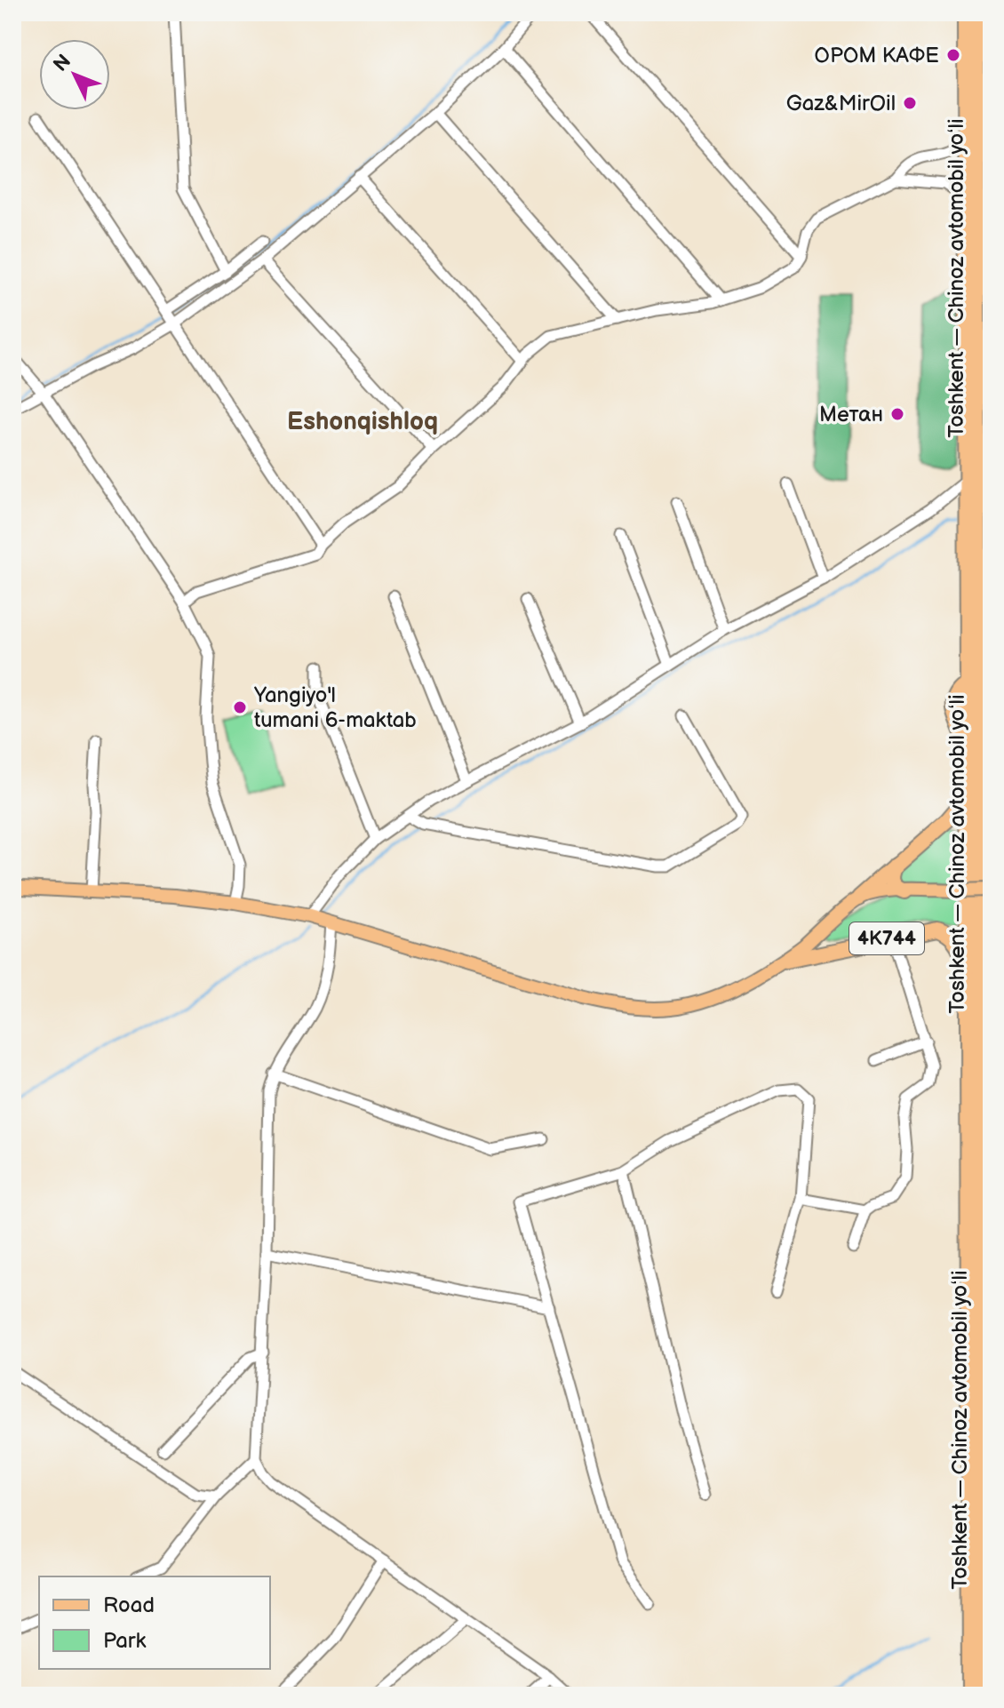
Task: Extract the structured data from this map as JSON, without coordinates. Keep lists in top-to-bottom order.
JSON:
{
  "streets": {
    "highway": ["Toshkent — Chinoz avtomobil yoʻli", "4К744"]
  },
  "crossings": [
    ["Toshkent — Chinoz avtomobil yoʻli", "4К744"]
  ],
  "districts": ["Eshonqishloq"],
  "places": [
    "ОРОМ КАФЕ",
    "Gaz&MirOil",
    "Метан",
    "Yangiyo'l tumani 6-maktab"
  ],
  "legend": ["Road", "Park"],
  "north": "top left"
}
